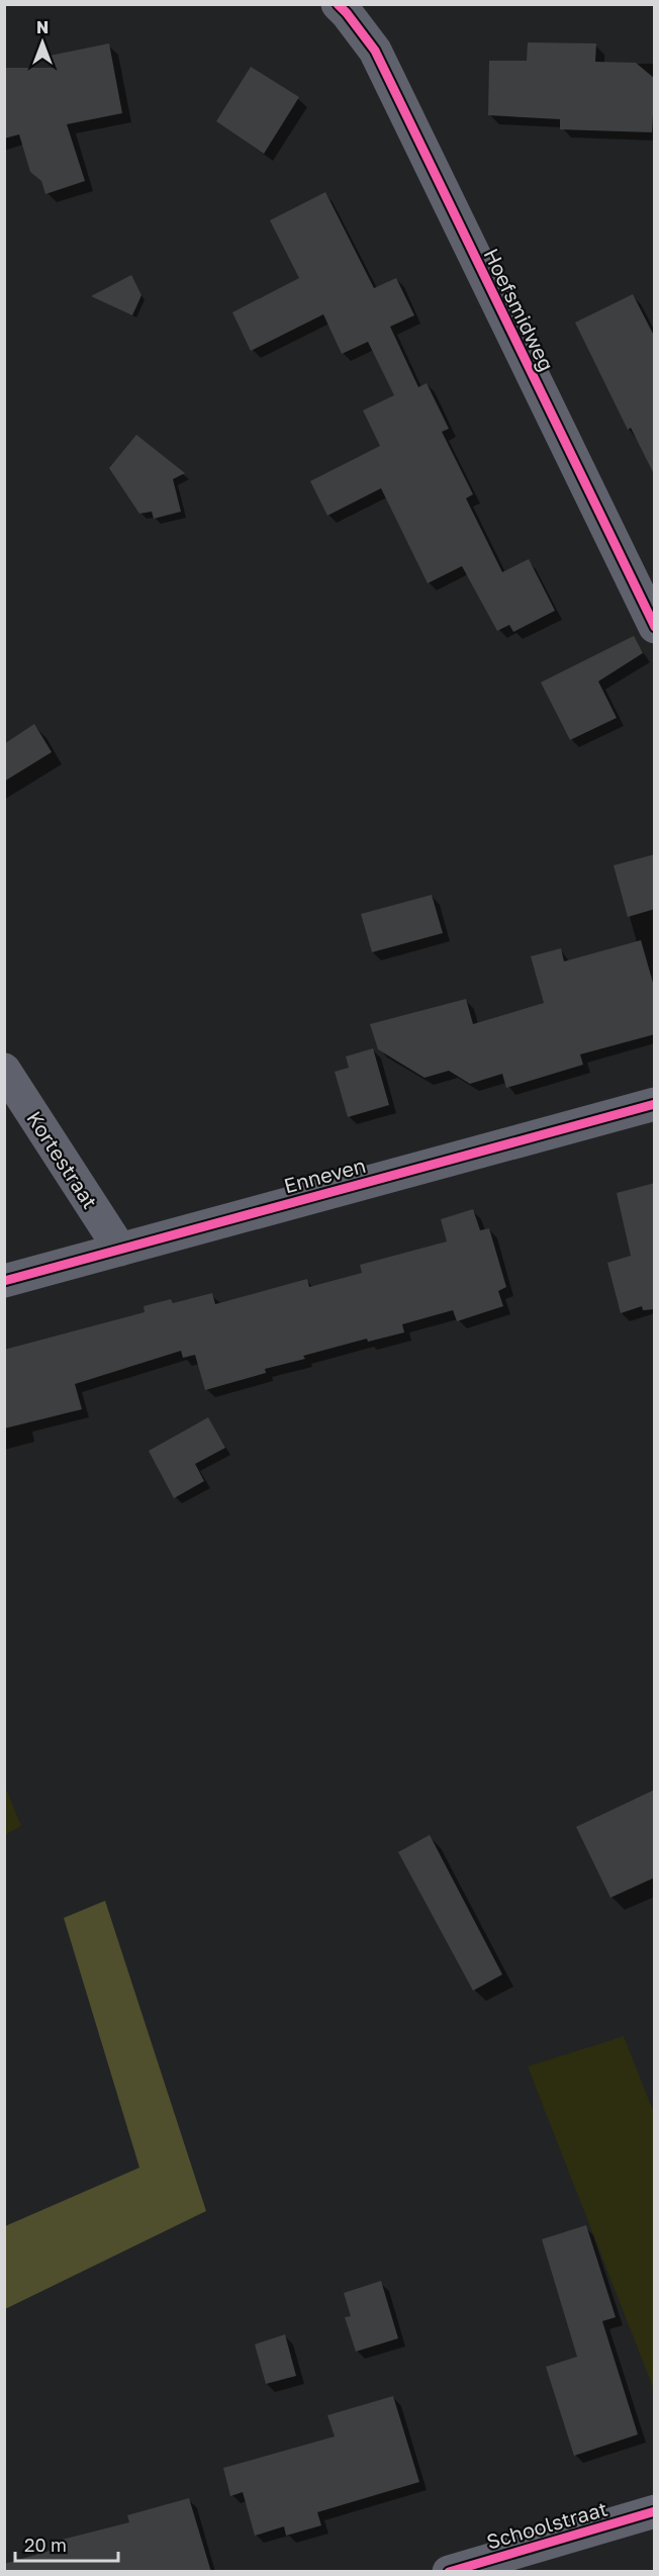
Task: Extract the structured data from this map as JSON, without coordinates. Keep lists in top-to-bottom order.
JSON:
{
  "streets": {
    "street": [
      "Hoefsmidweg",
      "Kortestraat",
      "Enneven",
      "Schoolstraat"
    ]
  },
  "crossings": [
    ["Kortestraat", "Enneven"]
  ],
  "scale_bar": "20 m",
  "north": "top"
}
